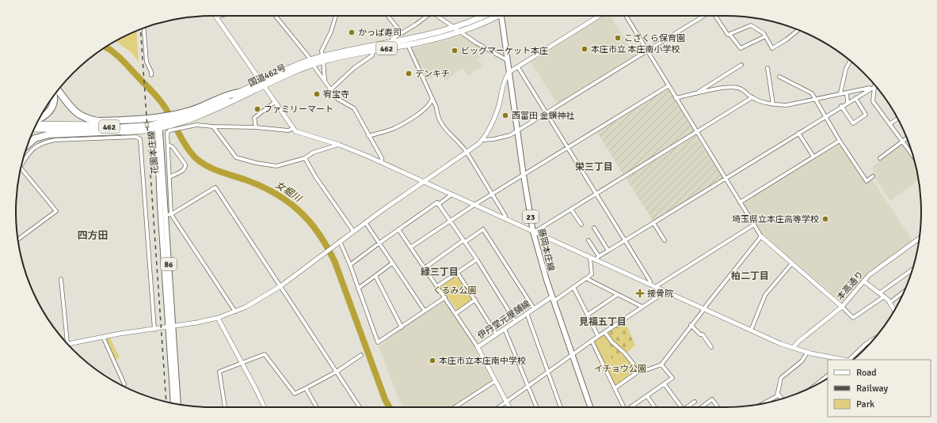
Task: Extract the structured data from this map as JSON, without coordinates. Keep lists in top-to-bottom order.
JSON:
{
  "streets": {
    "highway": ["462", "国道462号"],
    "main road": [
      "花園本庄線",
      "23",
      "藤岡本庄線",
      "86"
    ],
    "street": ["本高通り", "伊丹堂元屋舗線"]
  },
  "crossings": [
    ["国道462号", "花園本庄線"],
    ["藤岡本庄線", "伊丹堂元屋舗線"]
  ],
  "districts": [
    "栄三丁目",
    "四方田",
    "緑三丁目",
    "柏二丁目",
    "見福五丁目"
  ],
  "water": ["女堀川"],
  "parks": ["くるみ公園", "イチョウ公園"],
  "places": {
    "other": [
      "かっぱ寿司",
      "こざくら保育園",
      "本庄市立 本庄南小学校",
      "ビッグマーケット本庄",
      "デンキチ",
      "宥宝寺",
      "ファミリーマート",
      "西富田 金鑚神社",
      "埼玉県立本庄高等学校",
      "本庄市立本庄南中学校"
    ],
    "health": ["接骨院"]
  },
  "legend": ["Road", "Railway", "Park"]
}
